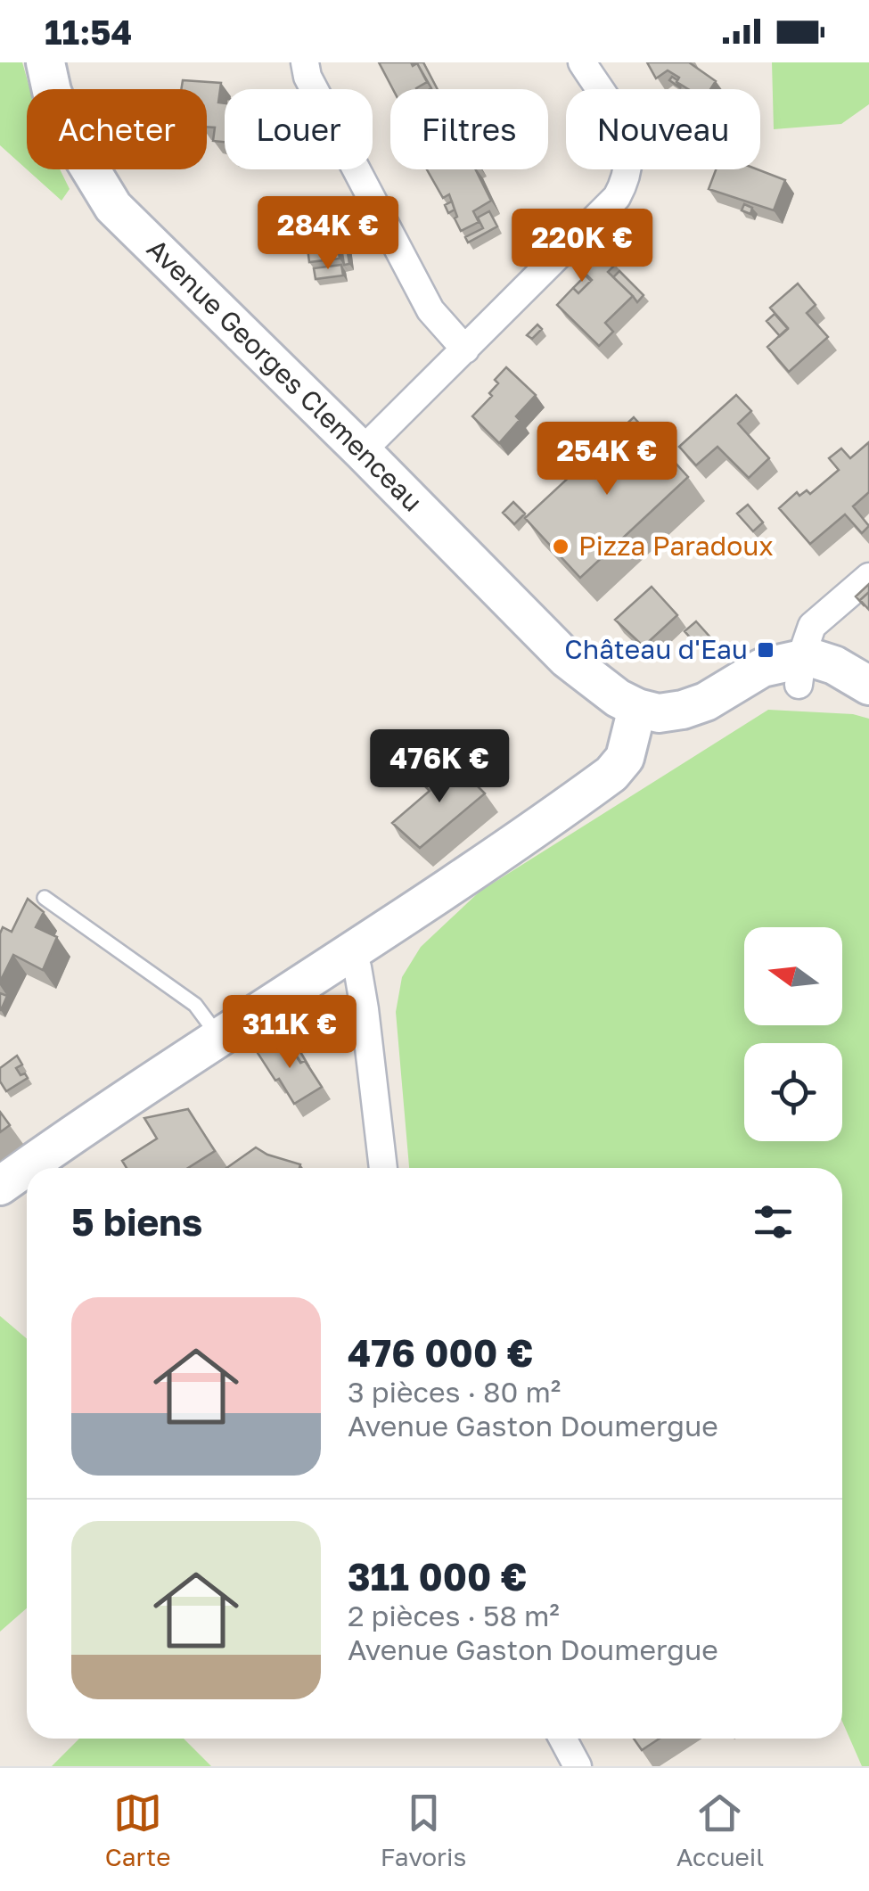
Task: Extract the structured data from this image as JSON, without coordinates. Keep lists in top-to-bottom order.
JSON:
{
  "streets": {
    "main road": ["Avenue Georges Clemenceau"]
  },
  "places": {
    "other": ["Pizza Paradoux"],
    "transit": ["Château d'Eau"]
  },
  "north": "left",
  "page": {
    "status": "11:54",
    "chip": [
      "Acheter",
      "Louer",
      "Filtres",
      "Nouveau"
    ],
    "price": [
      "284K €",
      "220K €",
      "254K €",
      "476K €",
      "311K €"
    ],
    "heading": "5 biens",
    "list": [
      {
        "name": "476 000 €",
        "note": "3 pièces · 80 m² · Avenue Gaston Doumergue"
      },
      {
        "name": "311 000 €",
        "note": "2 pièces · 58 m² · Avenue Gaston Doumergue"
      }
    ],
    "tabs": ["Carte", "Favoris", "Accueil"]
  }
}
